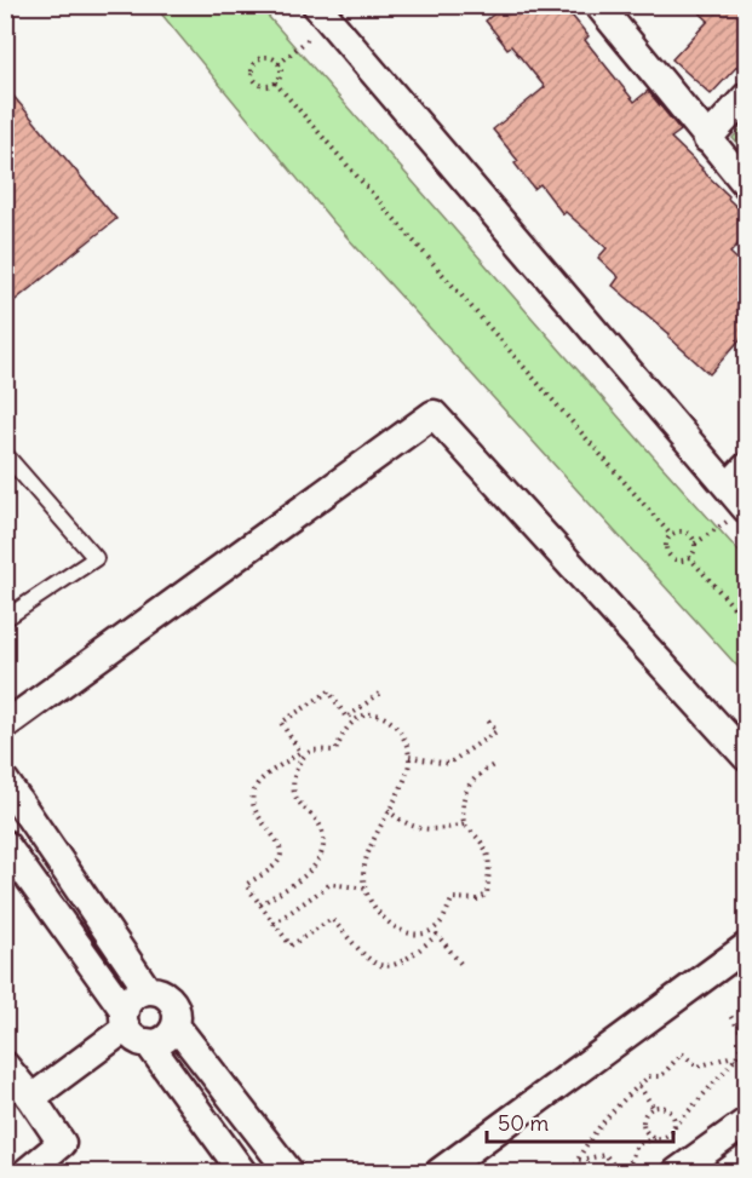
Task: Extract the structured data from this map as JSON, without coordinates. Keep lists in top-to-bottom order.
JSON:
{
  "scale_bar": "50 m"
}
